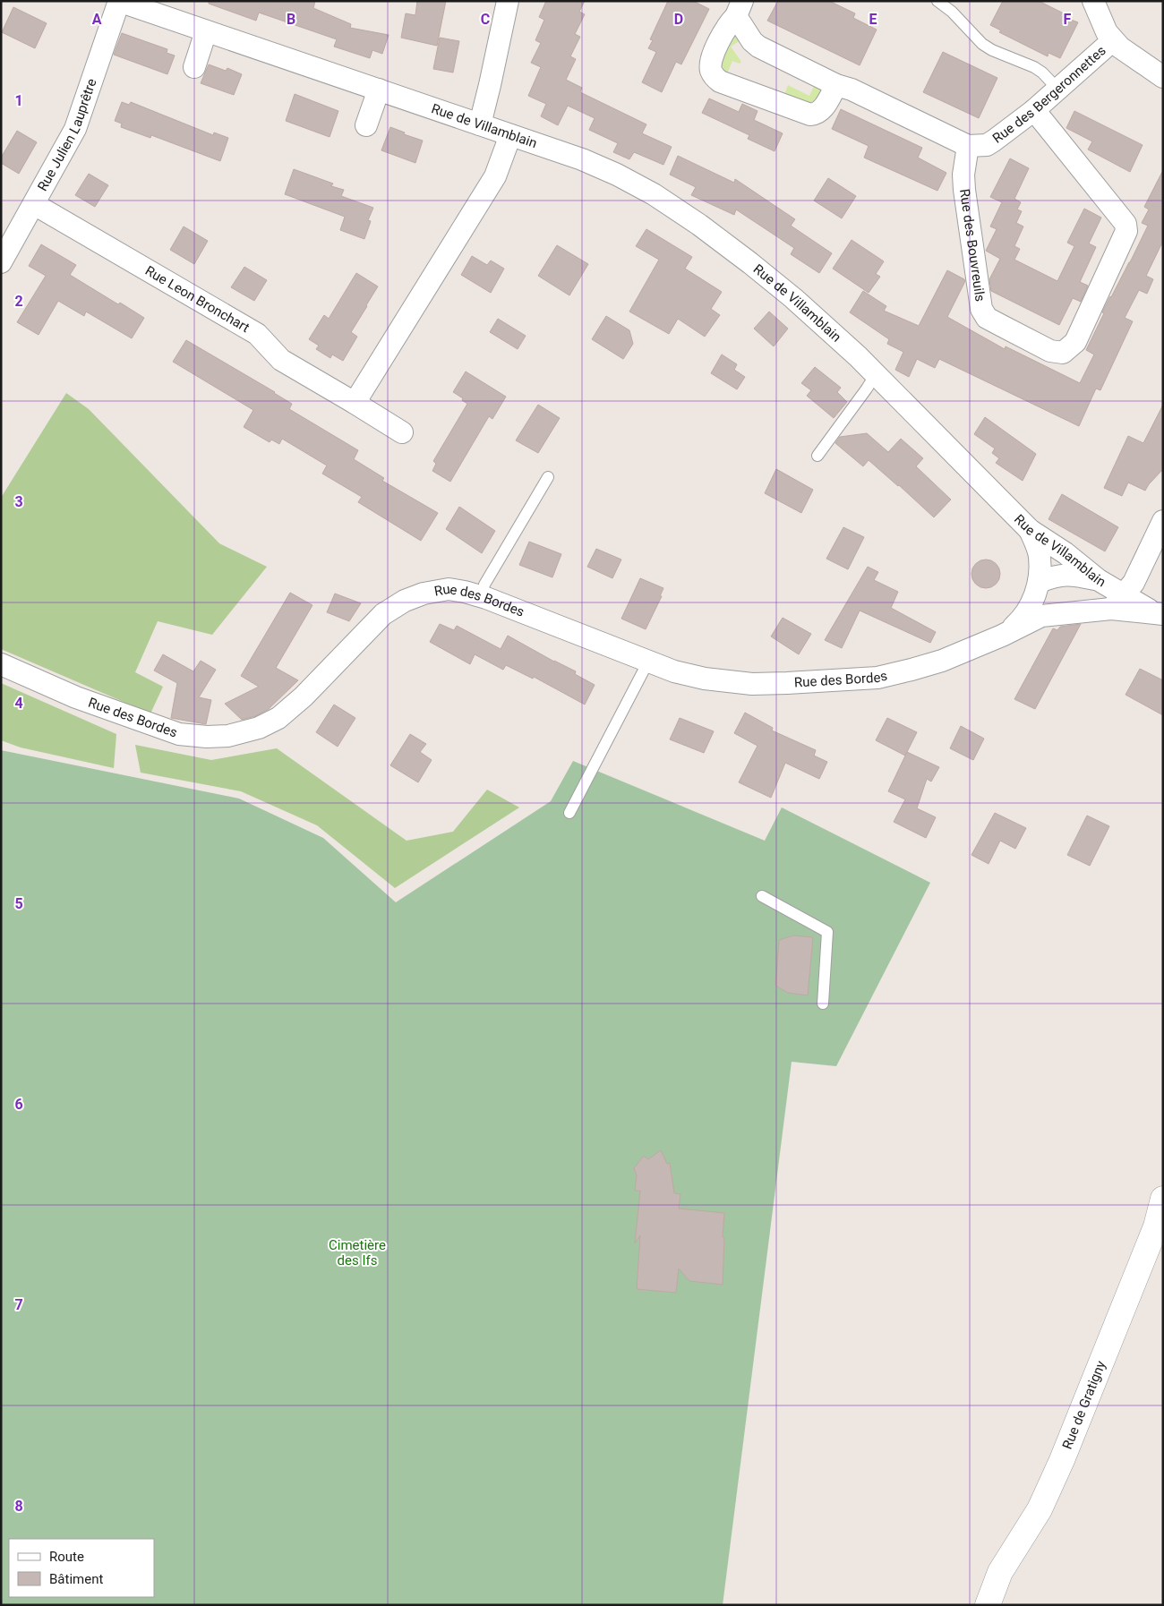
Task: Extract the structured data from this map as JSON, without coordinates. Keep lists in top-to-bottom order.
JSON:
{
  "streets": {
    "street": [
      "Rue des Bergeronnettes",
      "Rue de Villamblain",
      "Rue Julien Lauprêtre",
      "Rue des Bouvreuils",
      "Rue Leon Bronchart",
      "Rue des Bordes",
      "Rue de Gratigny"
    ]
  },
  "crossings": [
    ["Rue des Bergeronnettes", "Rue des Bouvreuils"],
    ["Rue de Villamblain", "Rue Julien Lauprêtre"],
    ["Rue de Villamblain", "Rue des Bordes"],
    ["Rue Julien Lauprêtre", "Rue Leon Bronchart"]
  ],
  "parks": ["Cimetière des Ifs"],
  "legend": ["Route", "Bâtiment"],
  "grid": {
    "columns": [
      "A",
      "B",
      "C",
      "D",
      "E",
      "F"
    ],
    "rows": [
      "1",
      "2",
      "3",
      "4",
      "5",
      "6",
      "7",
      "8"
    ]
  }
}
